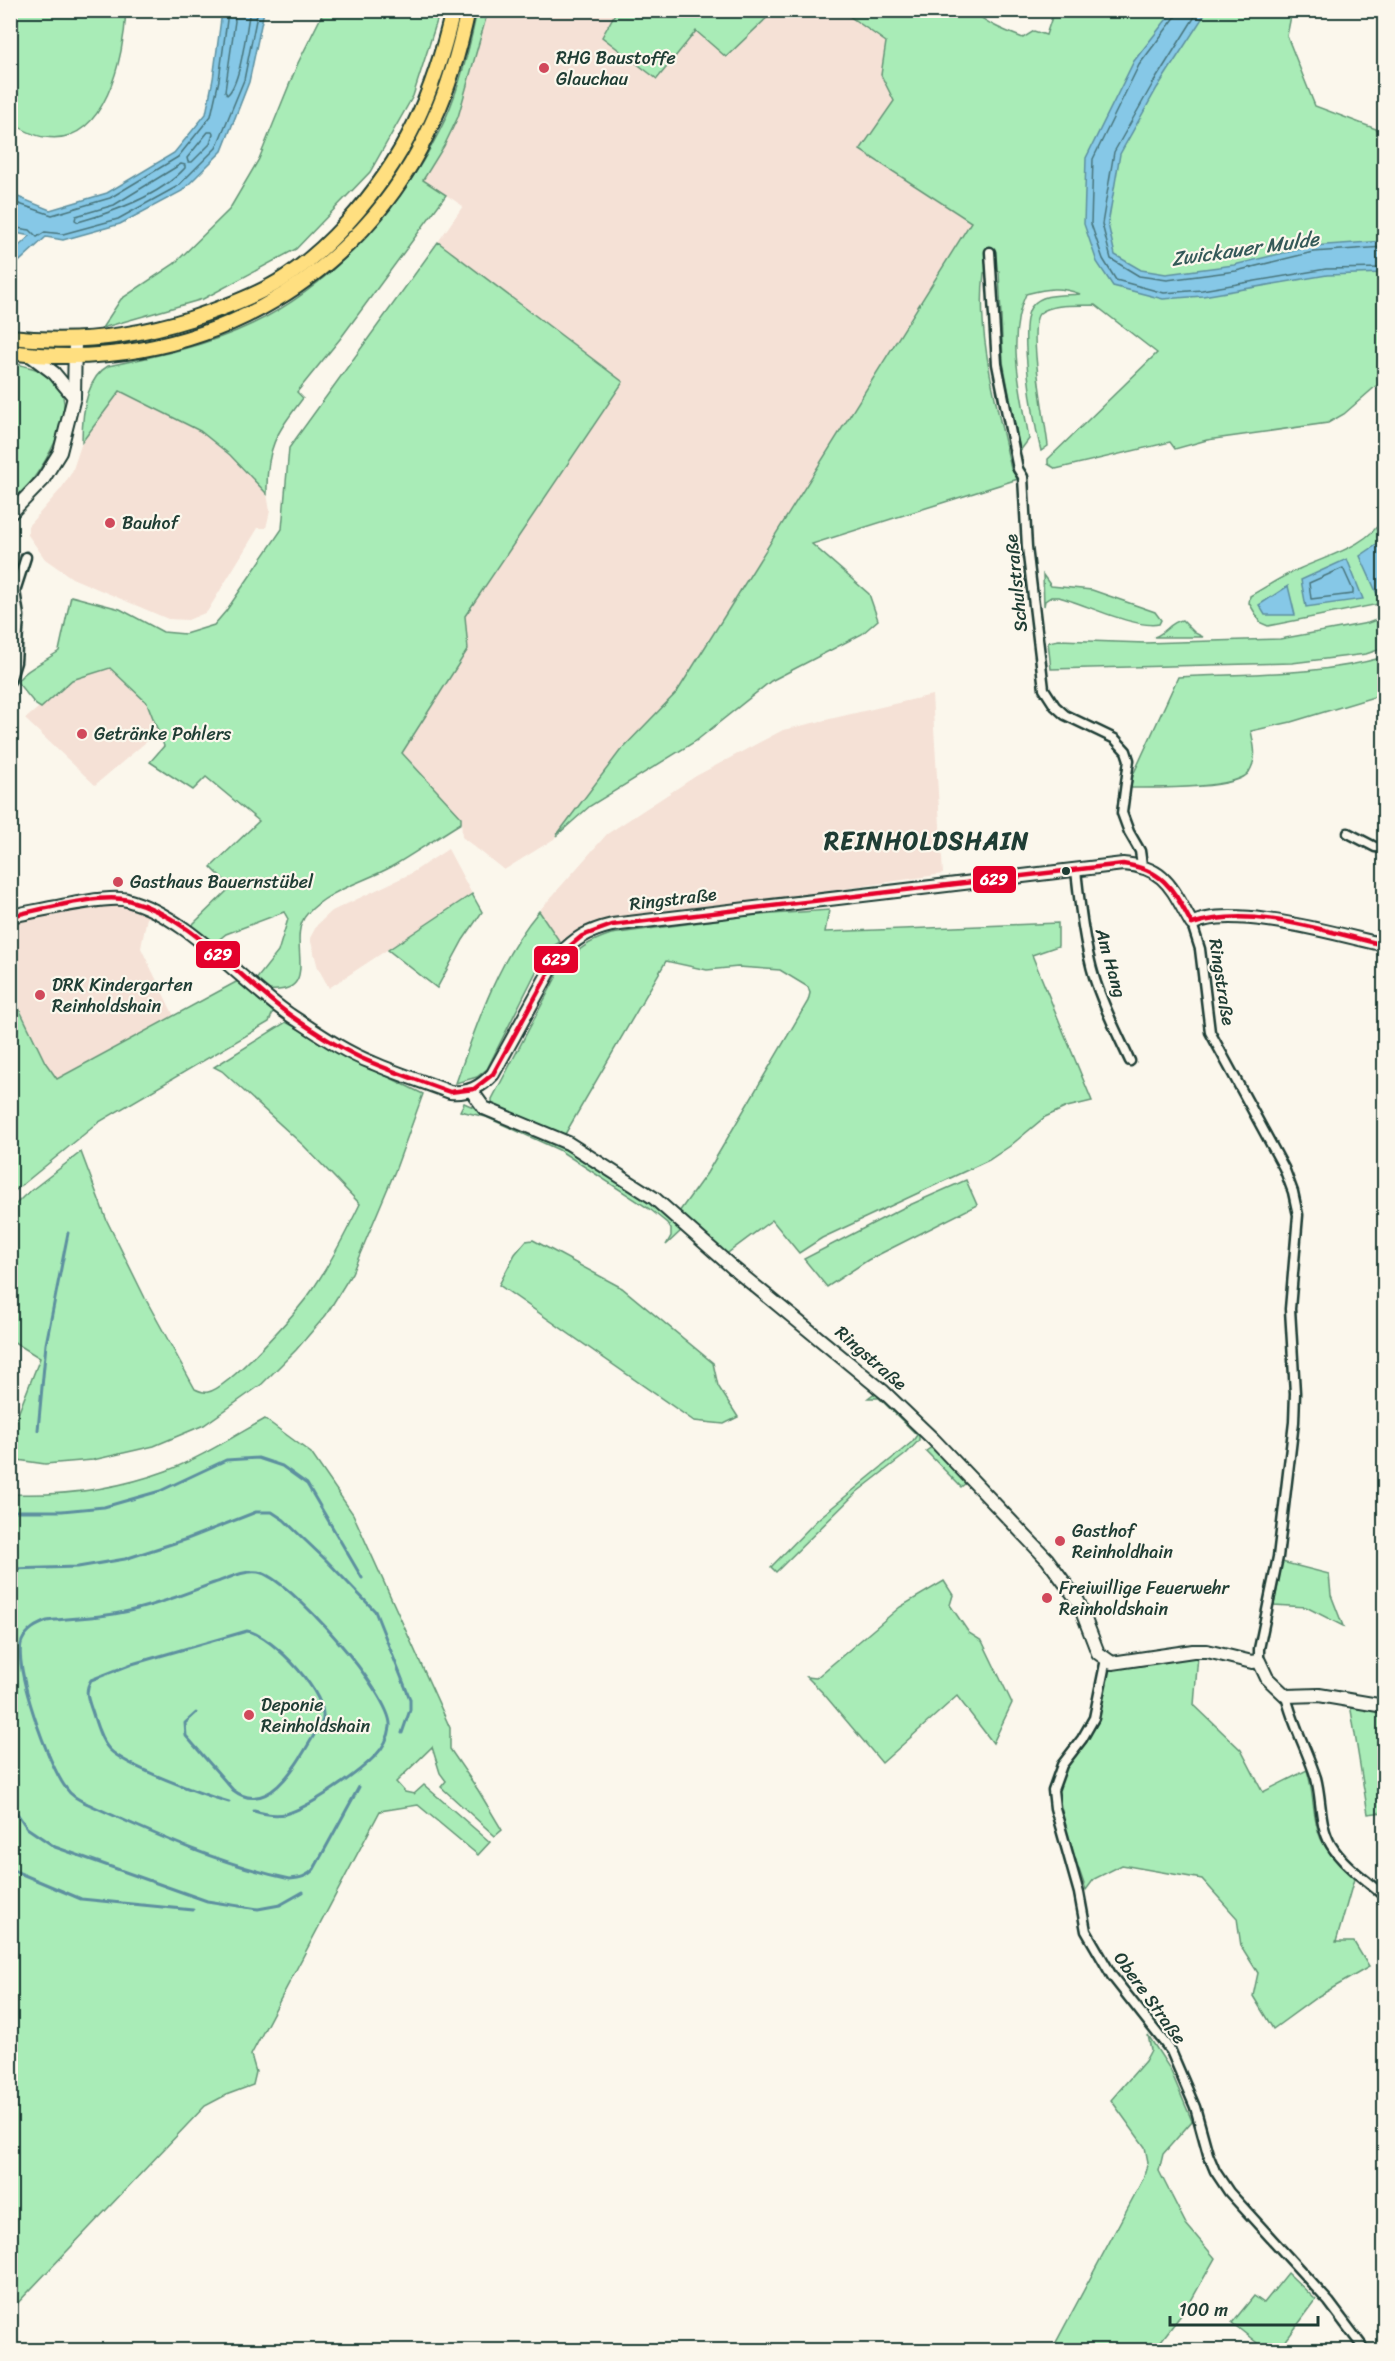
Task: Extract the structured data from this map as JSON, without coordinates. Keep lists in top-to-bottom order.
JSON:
{
  "streets": {
    "street": [
      "Schulstraße",
      "Ringstraße",
      "Am Hang",
      "Obere Straße"
    ]
  },
  "crossings": [
    ["Schulstraße", "Ringstraße"],
    ["Ringstraße", "Am Hang"],
    ["Ringstraße", "Obere Straße"]
  ],
  "districts": ["REINHOLDSHAIN"],
  "water": ["Zwickauer Mulde"],
  "places": [
    "RHG Baustoffe Glauchau",
    "Bauhof",
    "Getränke Pohlers",
    "Gasthaus Bauernstübel",
    "DRK Kindergarten Reinholdshain",
    "Gasthof Reinholdhain",
    "Freiwillige Feuerwehr Reinholdshain",
    "Deponie Reinholdshain"
  ],
  "lines": ["transit line 629"],
  "scale_bar": "100 m"
}
